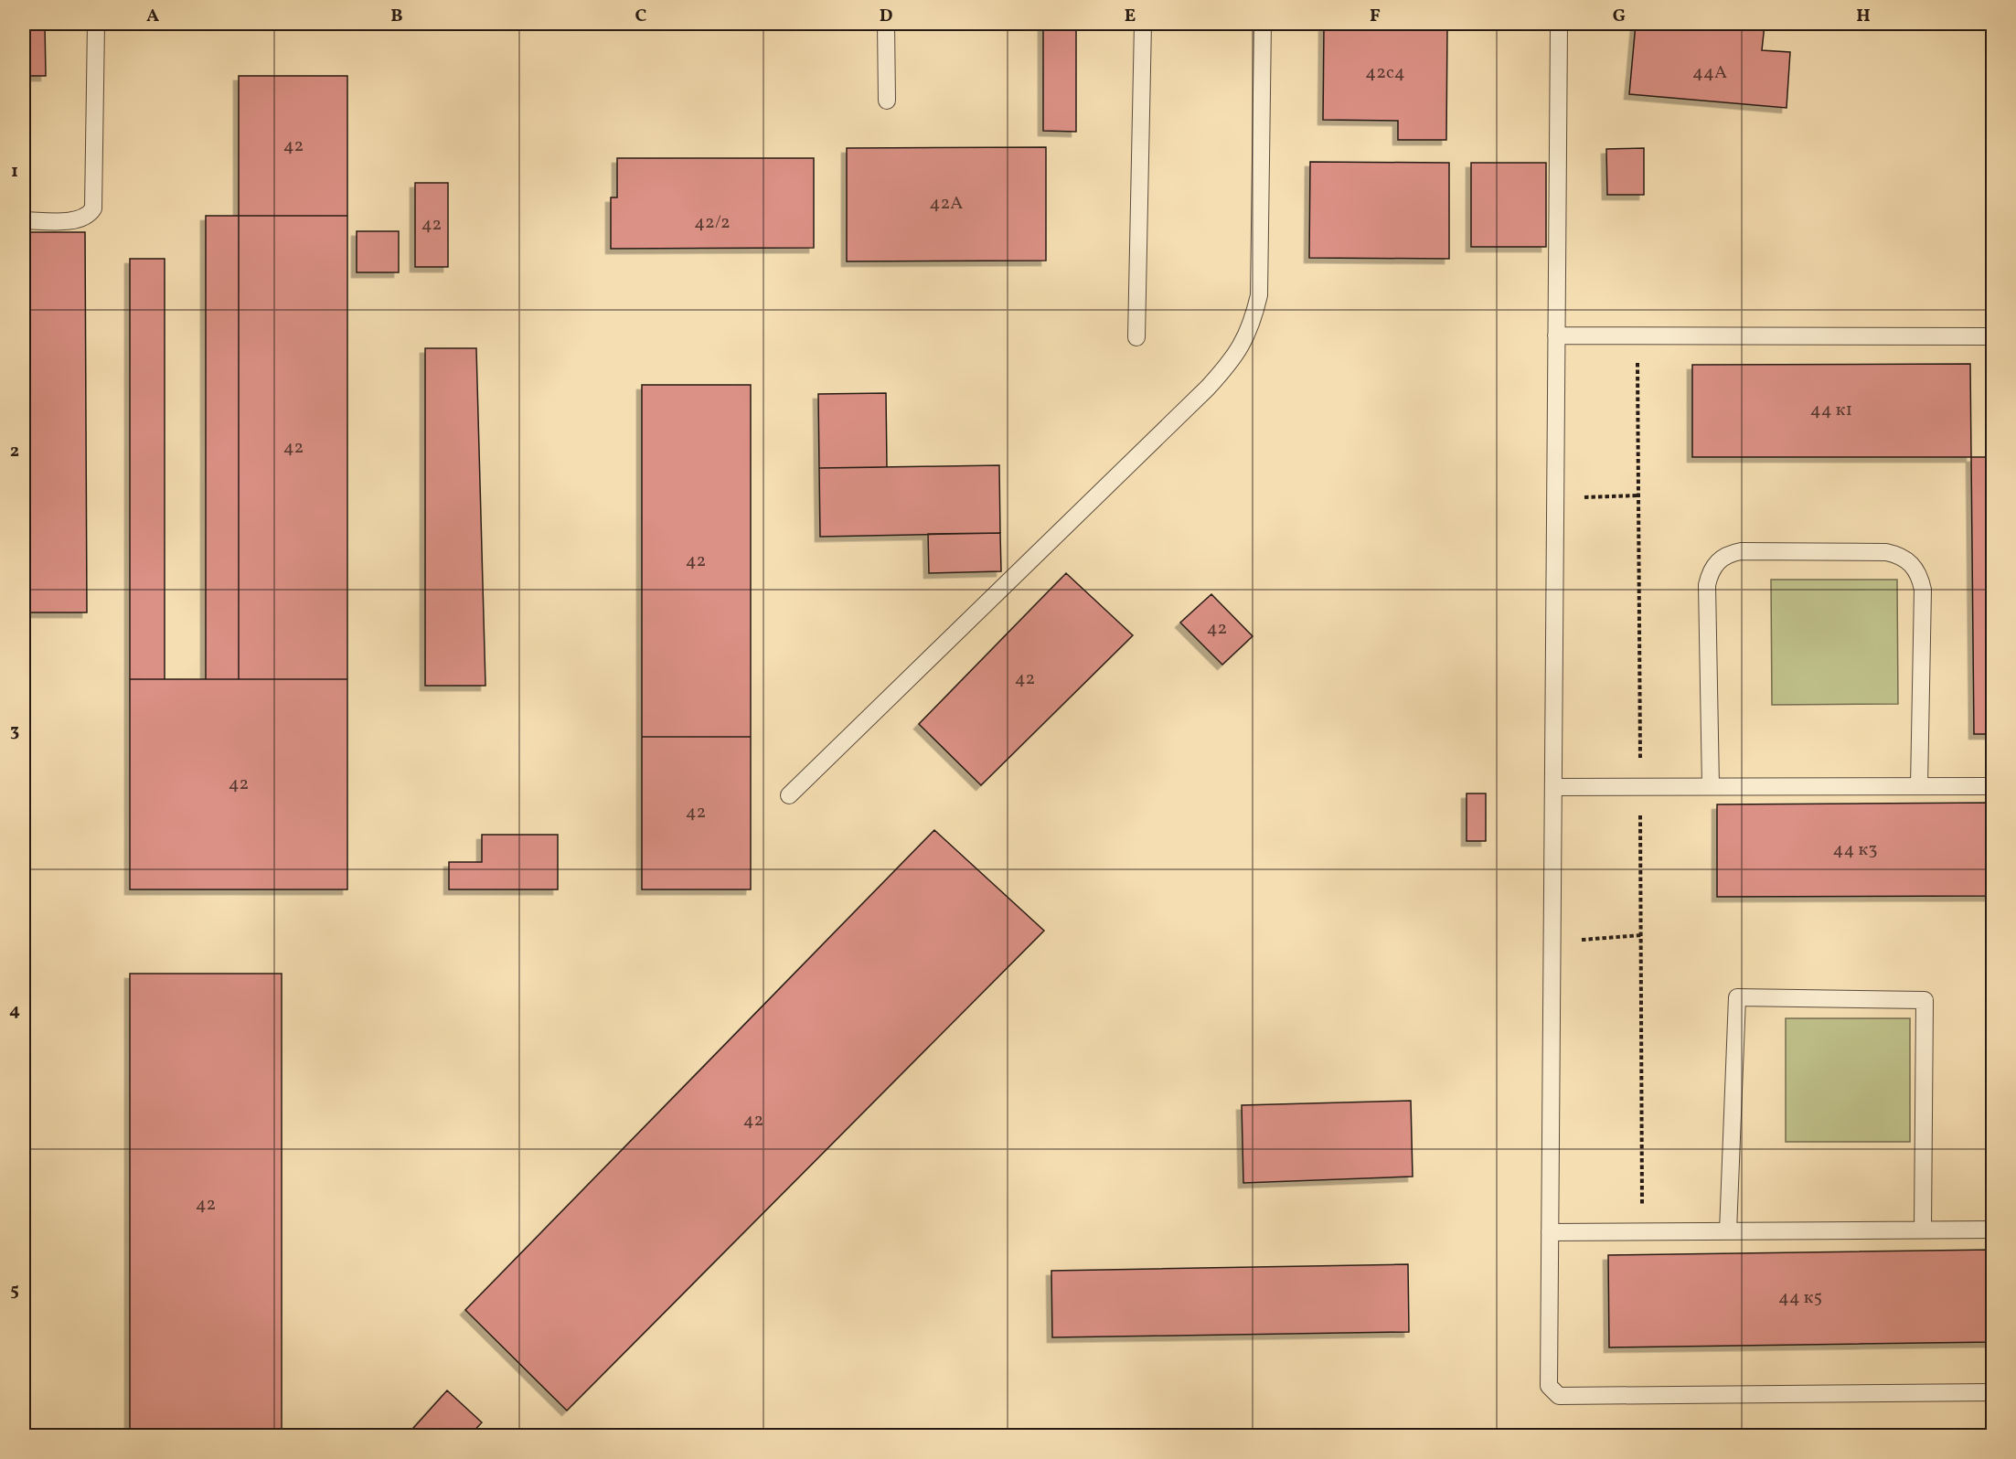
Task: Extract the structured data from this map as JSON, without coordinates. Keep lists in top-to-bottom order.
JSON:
{
  "house_numbers": [
    "42с4",
    "44А",
    "42",
    "42А",
    "42/2",
    "42",
    "44 к1",
    "42",
    "42",
    "42",
    "42",
    "42",
    "42",
    "44 к3",
    "42",
    "42",
    "44 к5"
  ],
  "grid": {
    "columns": [
      "A",
      "B",
      "C",
      "D",
      "E",
      "F",
      "G",
      "H"
    ],
    "rows": [
      "1",
      "2",
      "3",
      "4",
      "5"
    ]
  }
}
